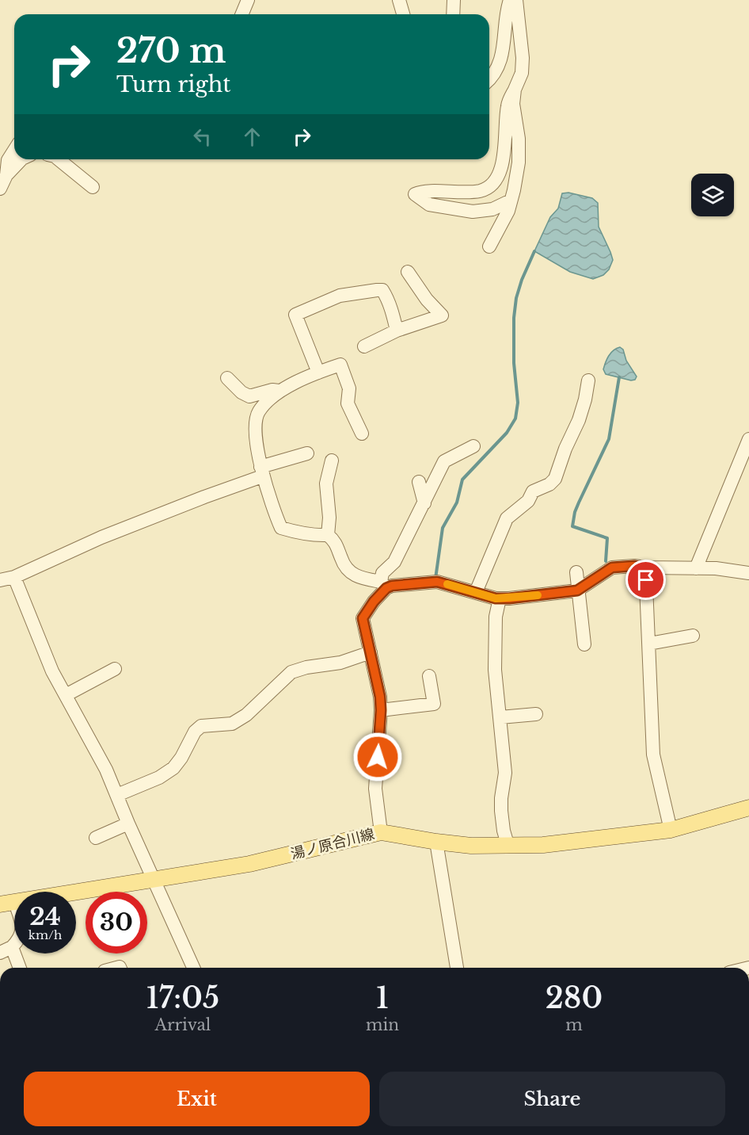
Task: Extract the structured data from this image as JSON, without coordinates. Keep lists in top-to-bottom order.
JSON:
{
  "streets": {
    "main road": ["湯ノ原合川線"]
  },
  "page": {
    "turn": ["270 m", "Turn right"],
    "speed": "24 km/h",
    "limit": "30",
    "eta": [
      "17:05",
      "Arrival",
      "1",
      "min",
      "280",
      "m"
    ],
    "buttons": ["Exit", "Share"]
  }
}
